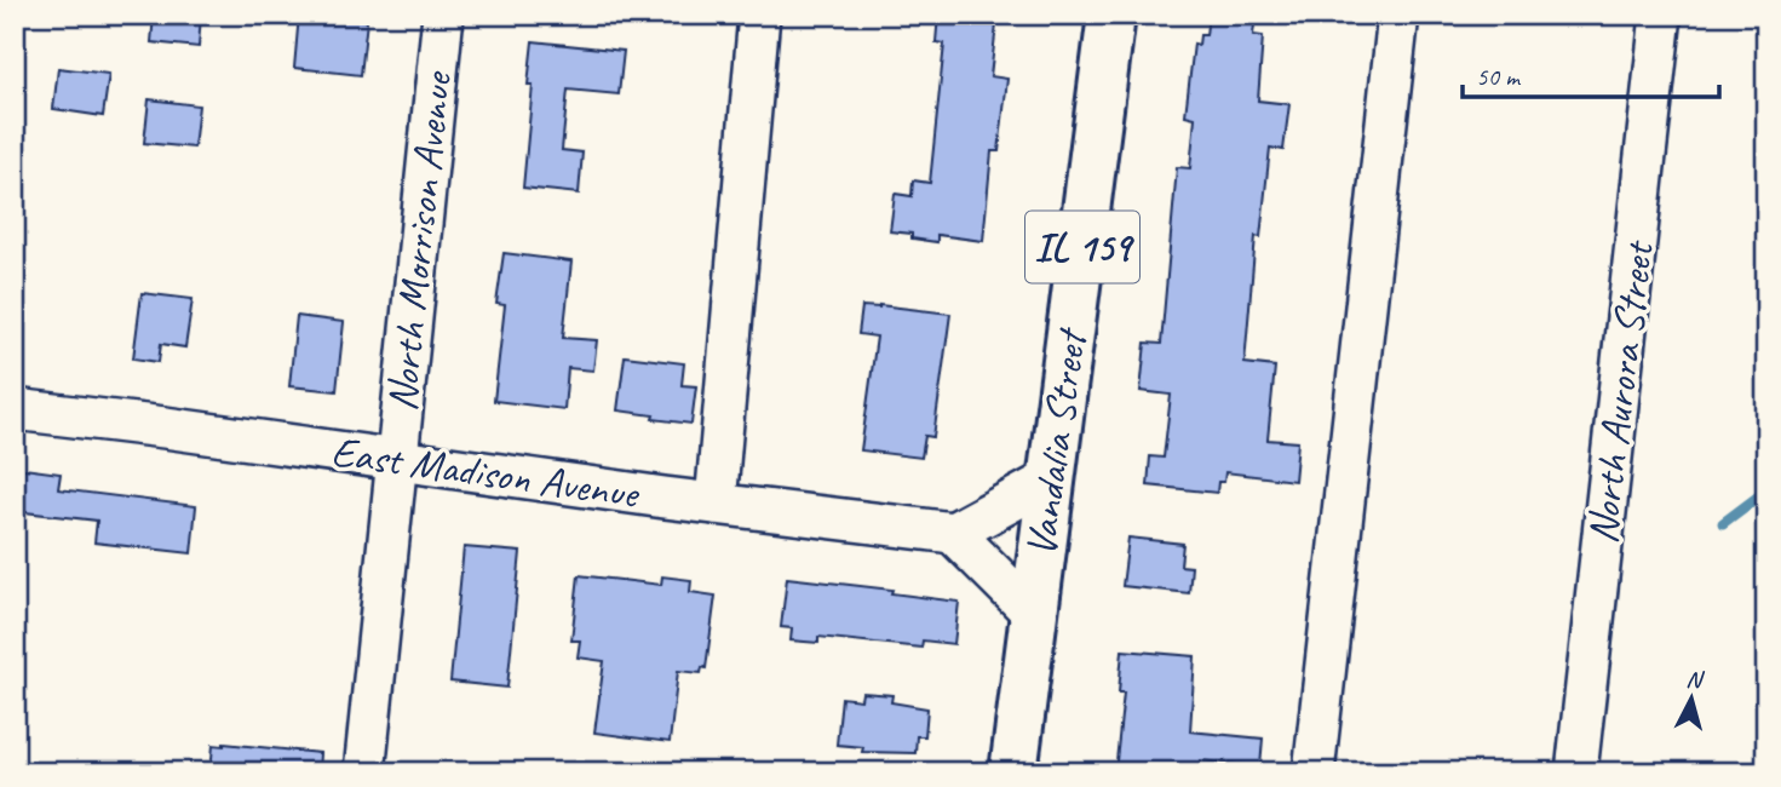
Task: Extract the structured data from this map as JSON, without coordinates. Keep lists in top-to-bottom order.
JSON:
{
  "streets": {
    "main road": ["IL 159", "Vandalia Street"],
    "street": ["North Morrison Avenue", "North Aurora Street", "East Madison Avenue"]
  },
  "crossings": [
    ["North Morrison Avenue", "East Madison Avenue"]
  ],
  "scale_bar": "50 m",
  "north": "top"
}
